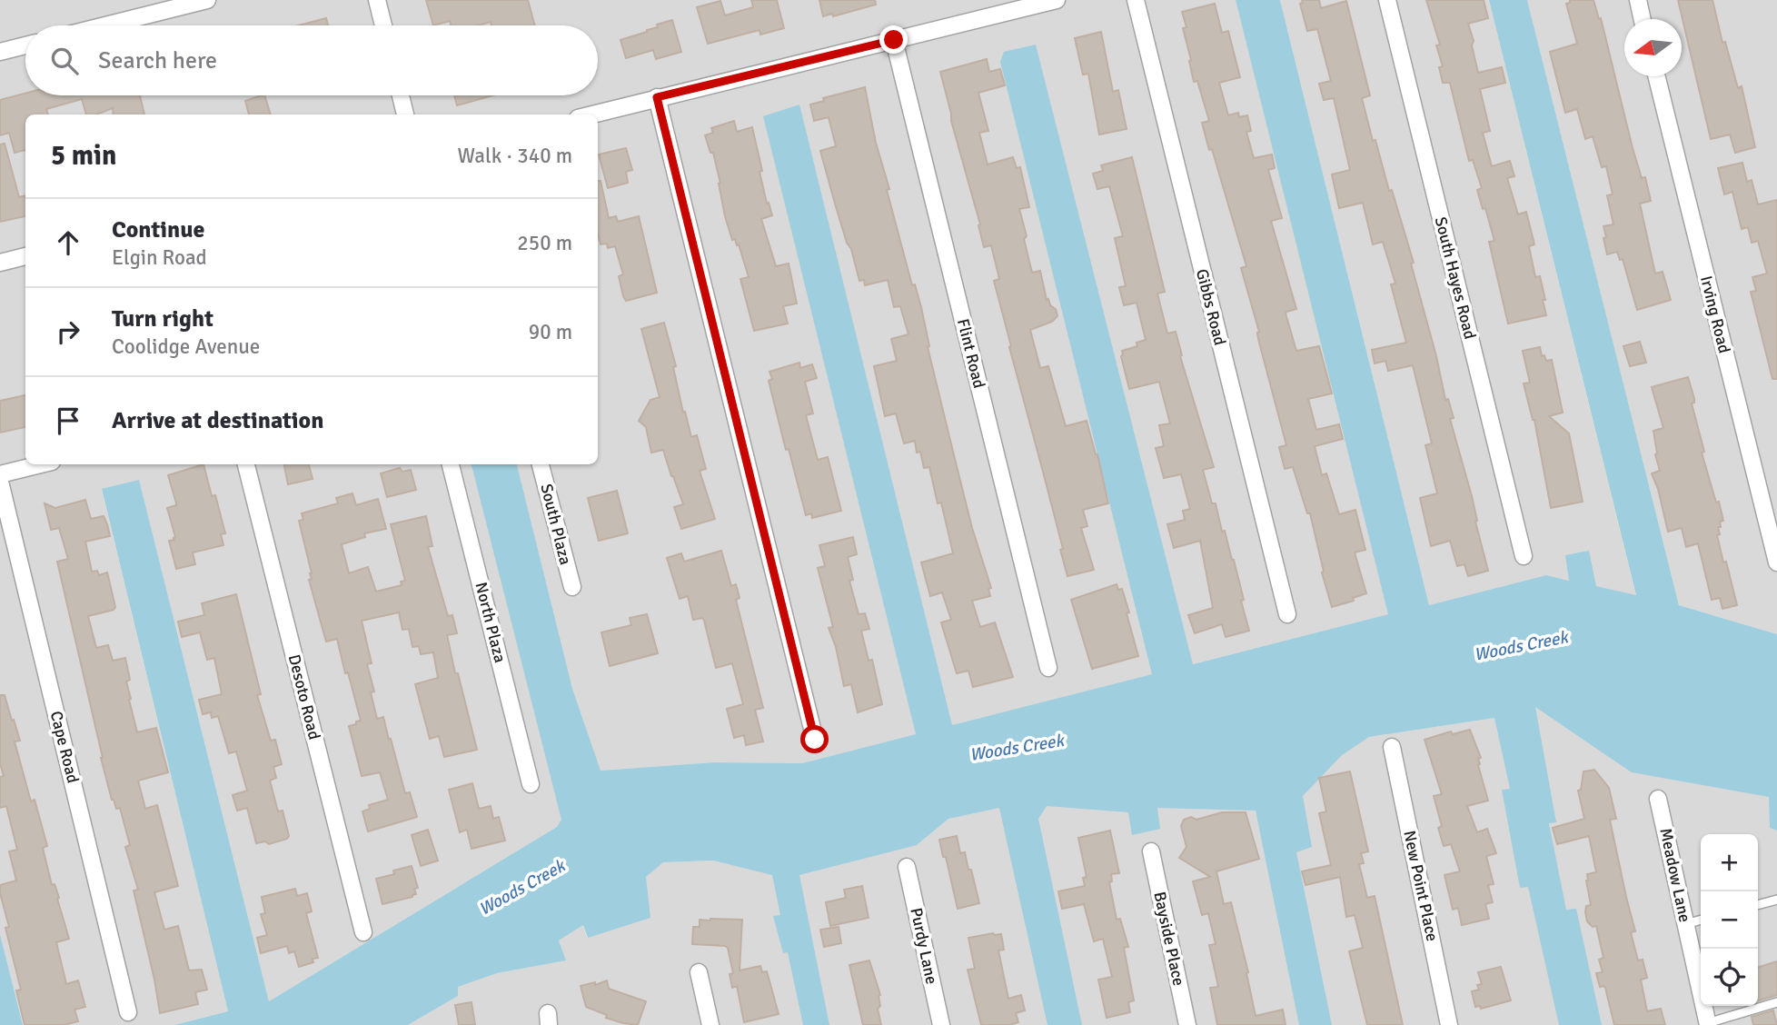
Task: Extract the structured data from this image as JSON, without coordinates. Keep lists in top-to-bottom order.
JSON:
{
  "streets": {
    "street": [
      "South Hayes Road",
      "Gibbs Road",
      "Irving Road",
      "Flint Road",
      "South Plaza",
      "North Plaza",
      "Desoto Road",
      "Cape Road",
      "Meadow Lane",
      "New Point Place",
      "Bayside Place",
      "Purdy Lane"
    ]
  },
  "water": ["Woods Creek"],
  "north": "left",
  "page": {
    "search": "Search here",
    "heading": ["5 min", "Walk · 340 m"],
    "list": [
      ["Continue", "Elgin Road", "250 m"],
      ["Turn right", "Coolidge Avenue", "90 m"],
      "Arrive at destination"
    ],
    "map_buttons": ["+", "−"]
  }
}
